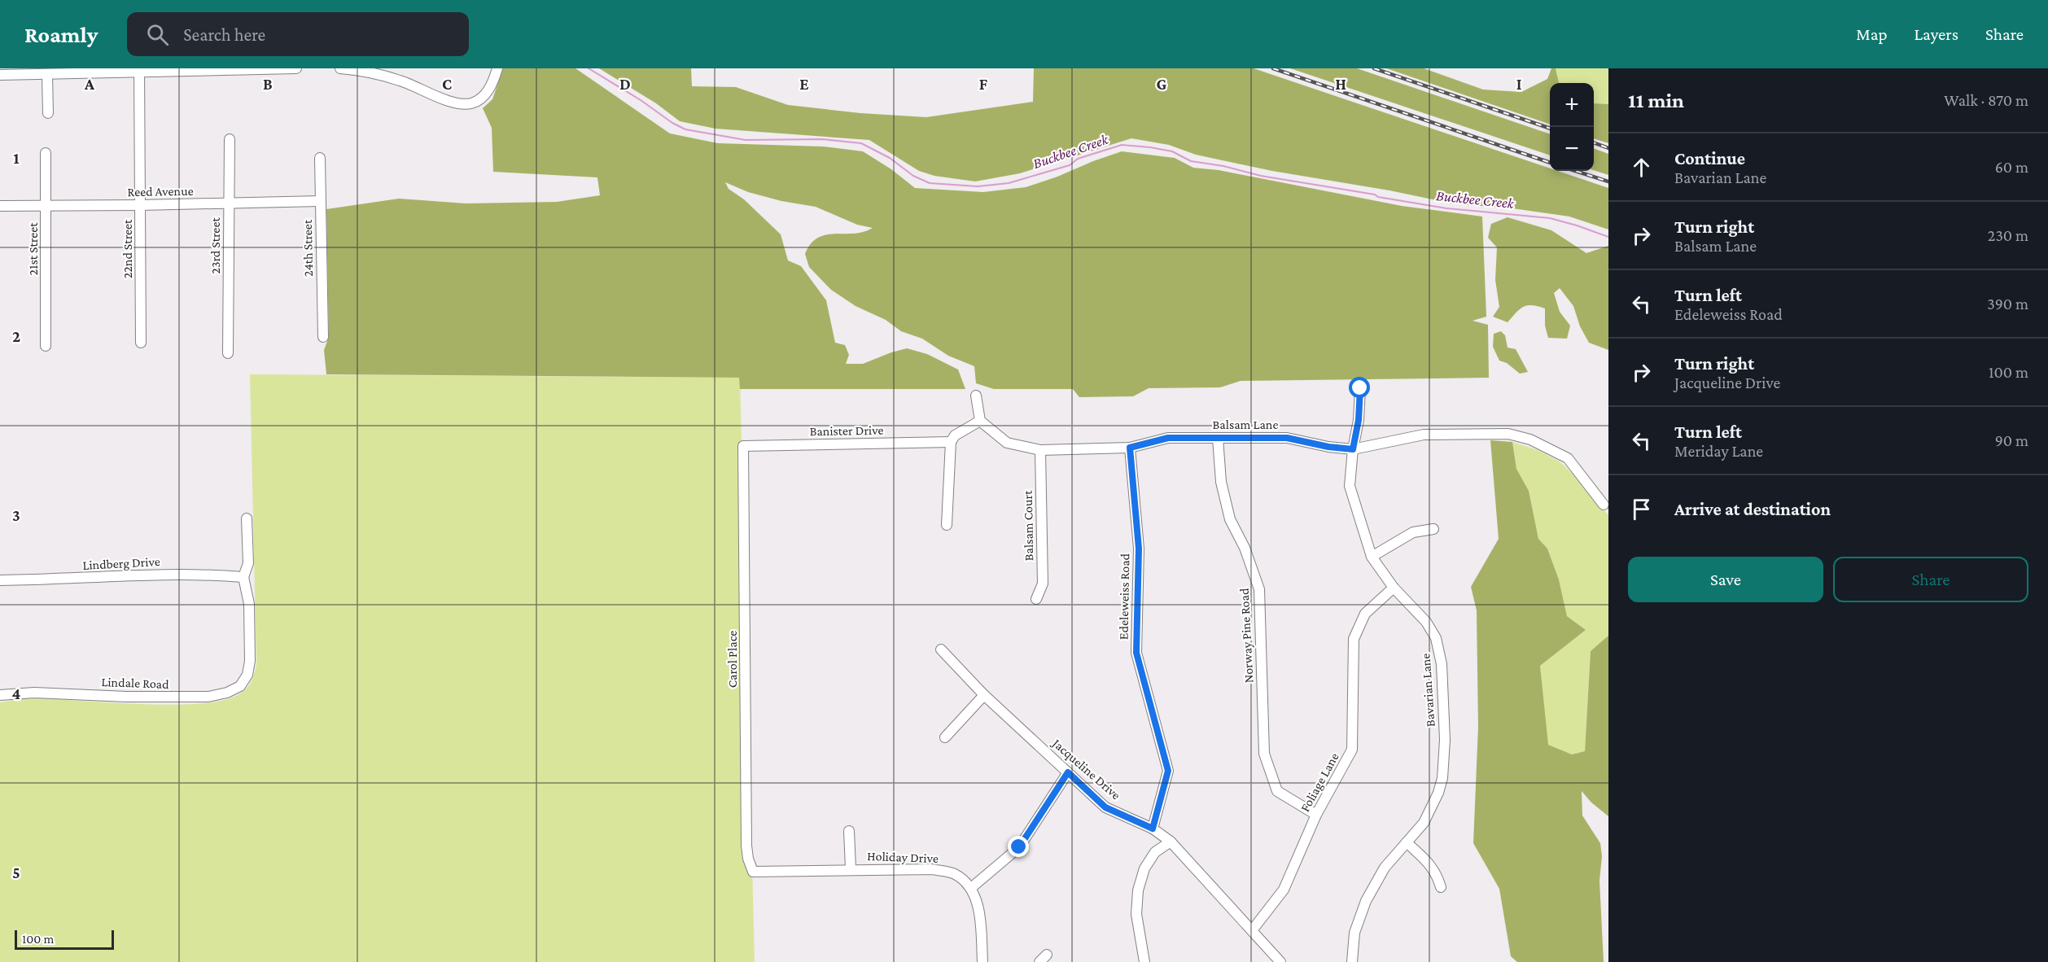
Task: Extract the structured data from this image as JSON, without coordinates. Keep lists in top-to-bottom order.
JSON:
{
  "streets": {
    "street": [
      "Reed Avenue",
      "23rd Street",
      "24th Street",
      "21st Street",
      "22nd Street",
      "Balsam Lane",
      "Banister Drive",
      "Balsam Court",
      "Lindberg Drive",
      "Edeleweiss Road",
      "Norway Pine Road",
      "Carol Place",
      "Lindale Road",
      "Bavarian Lane",
      "Jacqueline Drive",
      "Foliage Lane",
      "Holiday Drive"
    ]
  },
  "crossings": [
    ["Reed Avenue", "23rd Street"],
    ["Reed Avenue", "24th Street"],
    ["Reed Avenue", "21st Street"],
    ["Reed Avenue", "22nd Street"],
    ["Balsam Lane", "Balsam Court"],
    ["Balsam Lane", "Edeleweiss Road"],
    ["Balsam Lane", "Norway Pine Road"],
    ["Balsam Lane", "Bavarian Lane"],
    ["Banister Drive", "Carol Place"],
    ["Lindberg Drive", "Lindale Road"],
    ["Edeleweiss Road", "Jacqueline Drive"],
    ["Norway Pine Road", "Foliage Lane"],
    ["Carol Place", "Holiday Drive"],
    ["Bavarian Lane", "Foliage Lane"],
    ["Jacqueline Drive", "Foliage Lane"]
  ],
  "water": ["Buckbee Creek"],
  "scale_bar": "100 m",
  "page": {
    "header": "Roamly",
    "search": "Search here",
    "nav": ["Map", "Layers", "Share"],
    "heading": ["11 min", "Walk · 870 m"],
    "map_buttons": ["+", "−"],
    "list": [
      ["Continue", "Bavarian Lane", "60 m"],
      ["Turn right", "Balsam Lane", "230 m"],
      ["Turn left", "Edeleweiss Road", "390 m"],
      ["Turn right", "Jacqueline Drive", "100 m"],
      ["Turn left", "Meriday Lane", "90 m"],
      "Arrive at destination"
    ],
    "buttons": ["Save", "Share"],
    "scale": "100 m"
  },
  "grid": {
    "columns": [
      "A",
      "B",
      "C",
      "D",
      "E",
      "F",
      "G",
      "H",
      "I"
    ],
    "rows": [
      "1",
      "2",
      "3",
      "4",
      "5"
    ]
  }
}
